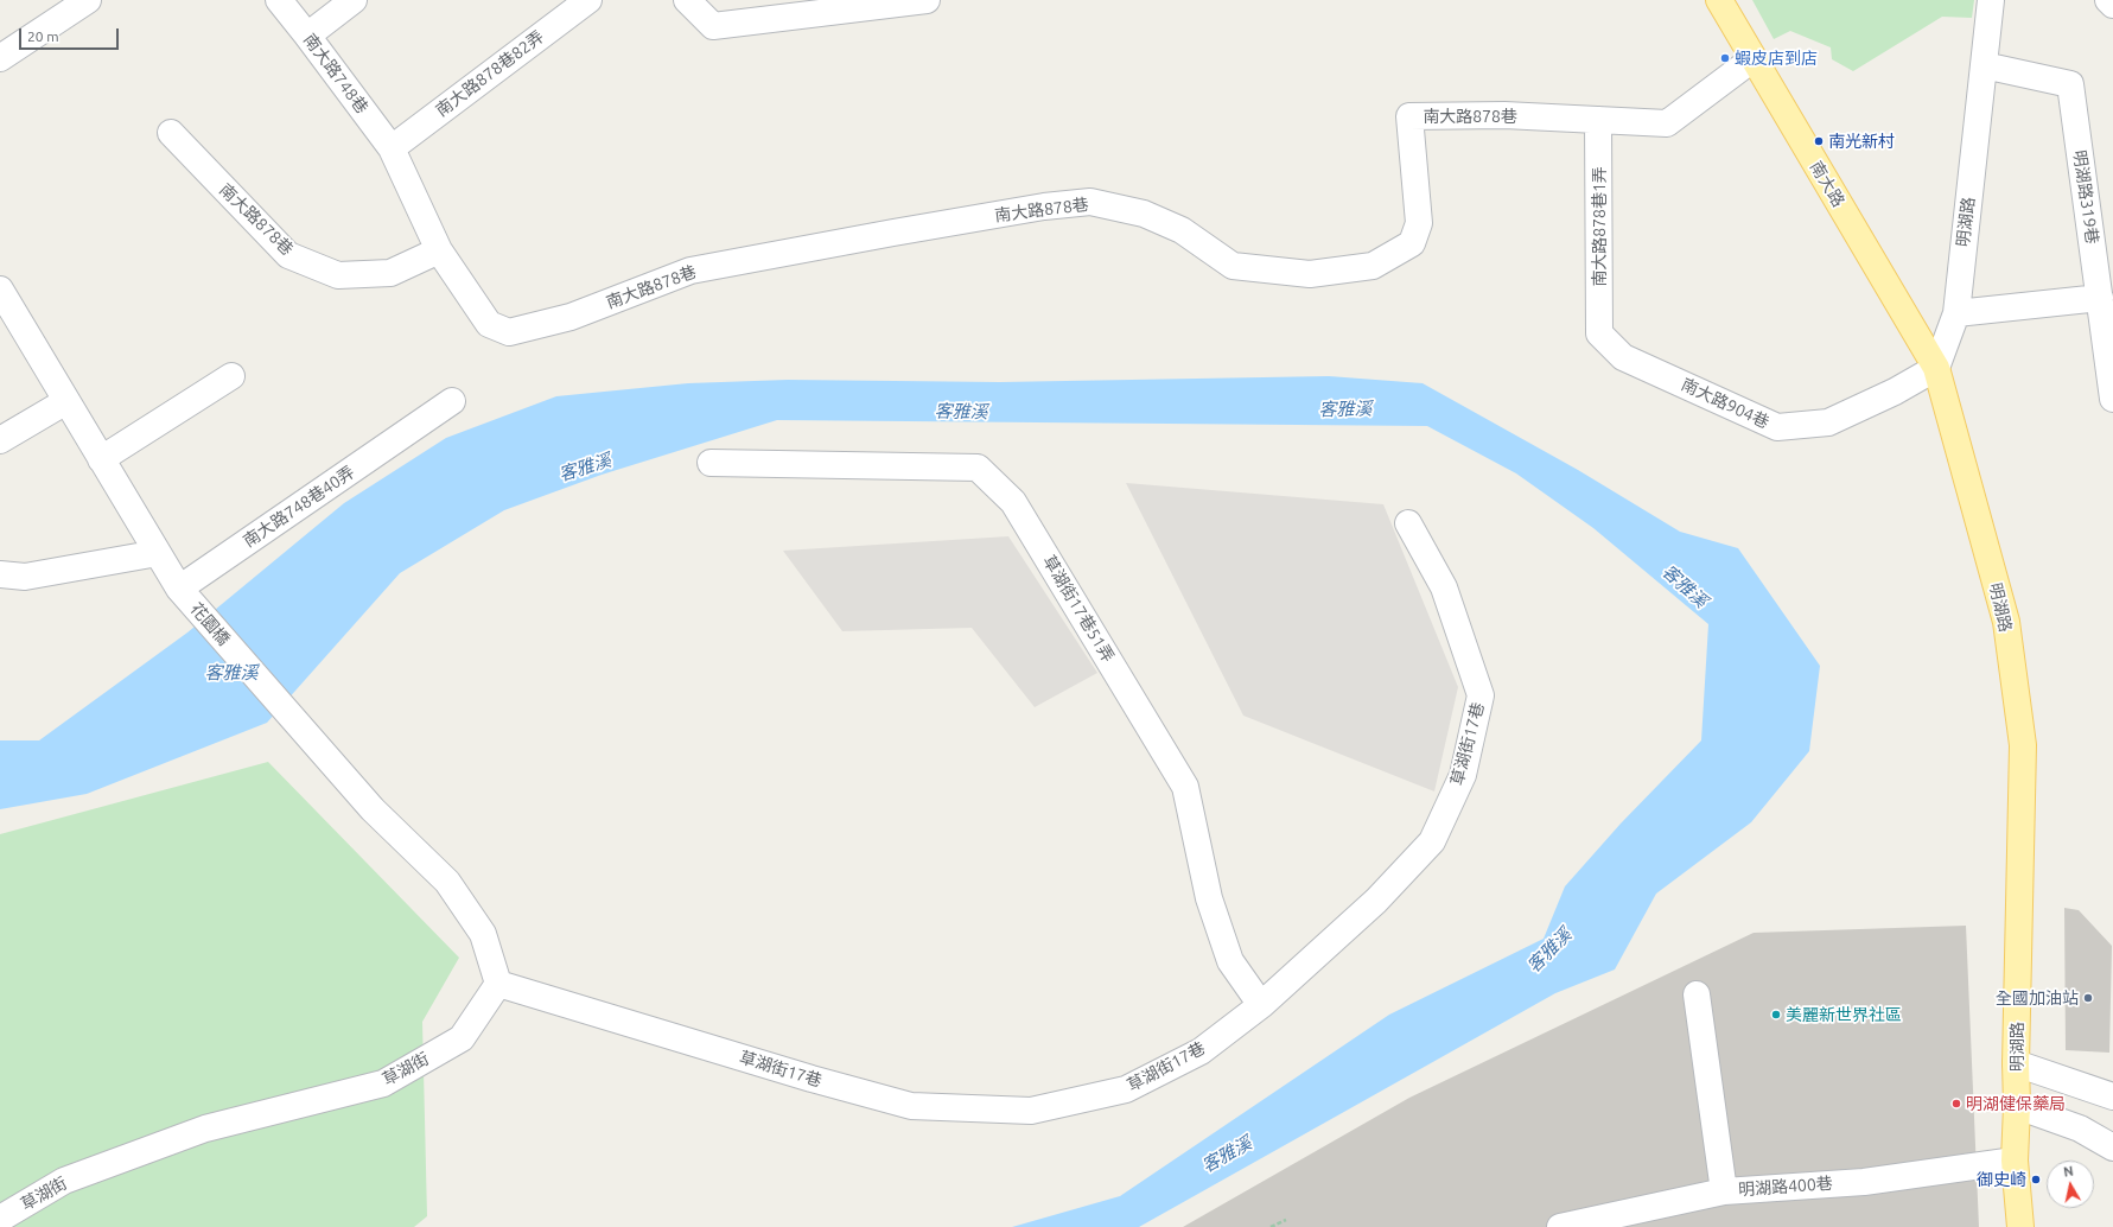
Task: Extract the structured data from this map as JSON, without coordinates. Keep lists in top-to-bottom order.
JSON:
{
  "streets": {
    "main road": ["南大路", "明湖路"],
    "street": [
      "南大路748巷",
      "南大路878巷82弄",
      "南大路878巷",
      "明湖路319巷",
      "南大路878巷1弄",
      "南大路904巷",
      "南大路748巷40弄",
      "草湖街17巷51弄",
      "花園橋",
      "草湖街17巷",
      "草湖街",
      "明湖路400巷"
    ]
  },
  "crossings": [
    ["南大路748巷", "南大路878巷82弄"],
    ["南大路748巷", "南大路878巷"],
    ["南大路878巷82弄", "南大路878巷"],
    ["南大路878巷", "南大路"],
    ["南大路878巷", "南大路878巷1弄"],
    ["南大路", "明湖路"],
    ["南大路", "南大路904巷"],
    ["明湖路319巷", "明湖路"],
    ["明湖路", "南大路904巷"],
    ["明湖路", "明湖路400巷"],
    ["南大路878巷1弄", "南大路904巷"],
    ["南大路748巷40弄", "花園橋"],
    ["草湖街17巷51弄", "草湖街17巷"],
    ["花園橋", "草湖街17巷"],
    ["花園橋", "草湖街"],
    ["草湖街17巷", "草湖街"]
  ],
  "water": ["客雅溪"],
  "places": [
    "蝦皮店到店",
    "南光新村",
    "全國加油站",
    "美麗新世界社區",
    "明湖健保藥局",
    "御史崎"
  ],
  "scale_bar": "20 m",
  "north": "top"
}
